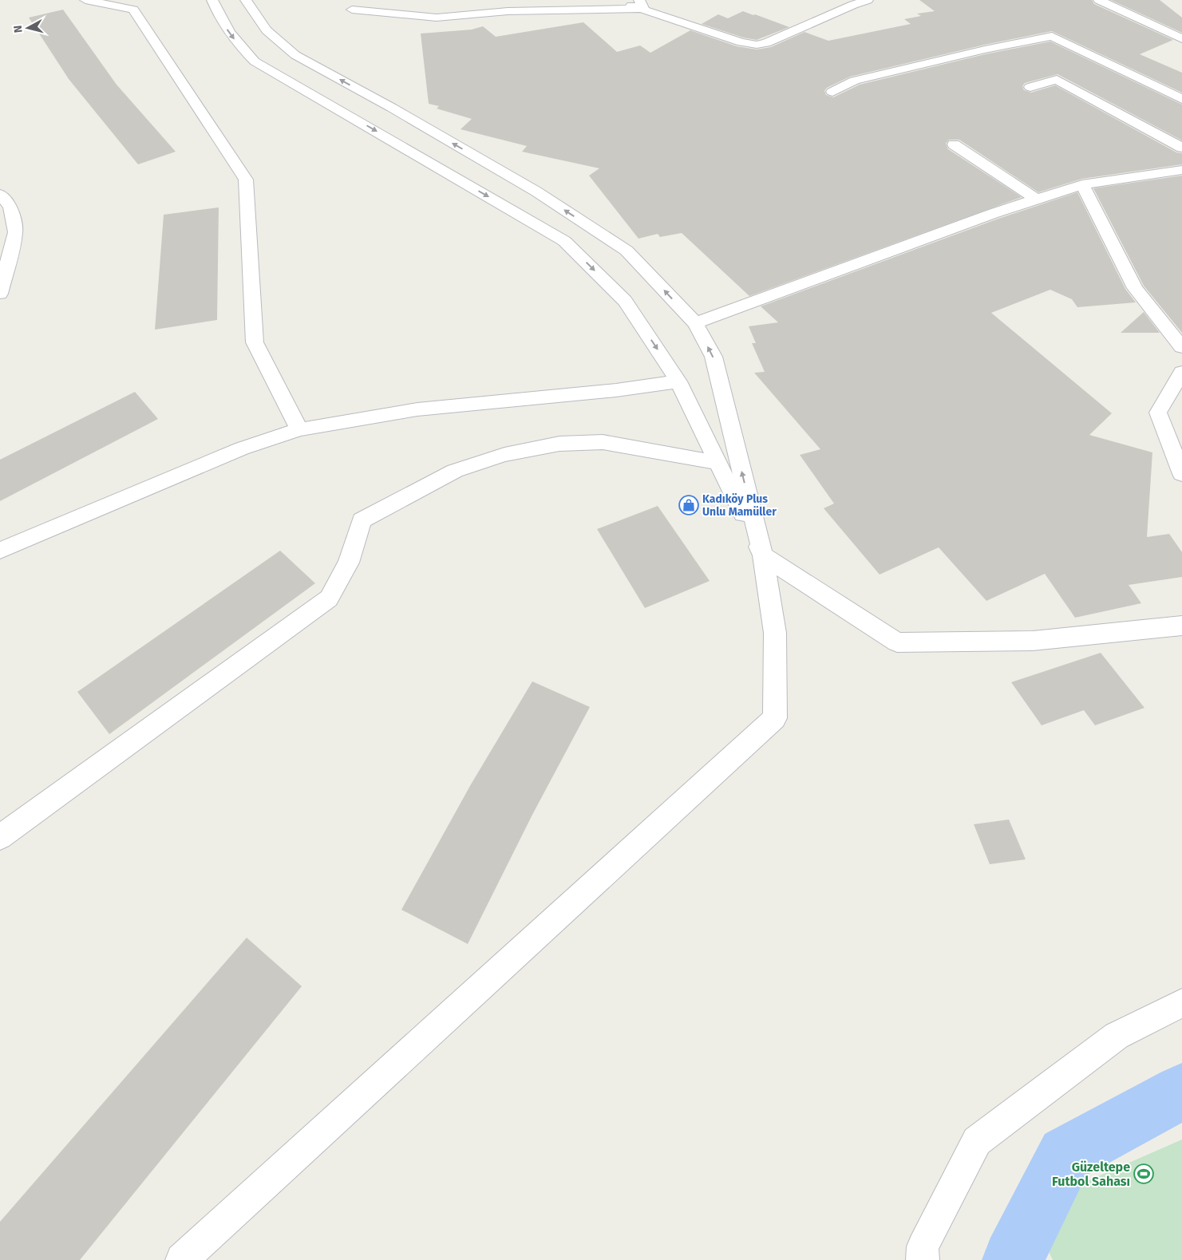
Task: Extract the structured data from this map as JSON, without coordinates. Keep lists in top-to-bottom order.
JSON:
{
  "places": {
    "shop": ["Kadıköy Plus Unlu Mamüller"],
    "sports": ["Güzeltepe Futbol Sahası"]
  },
  "north": "left"
}
